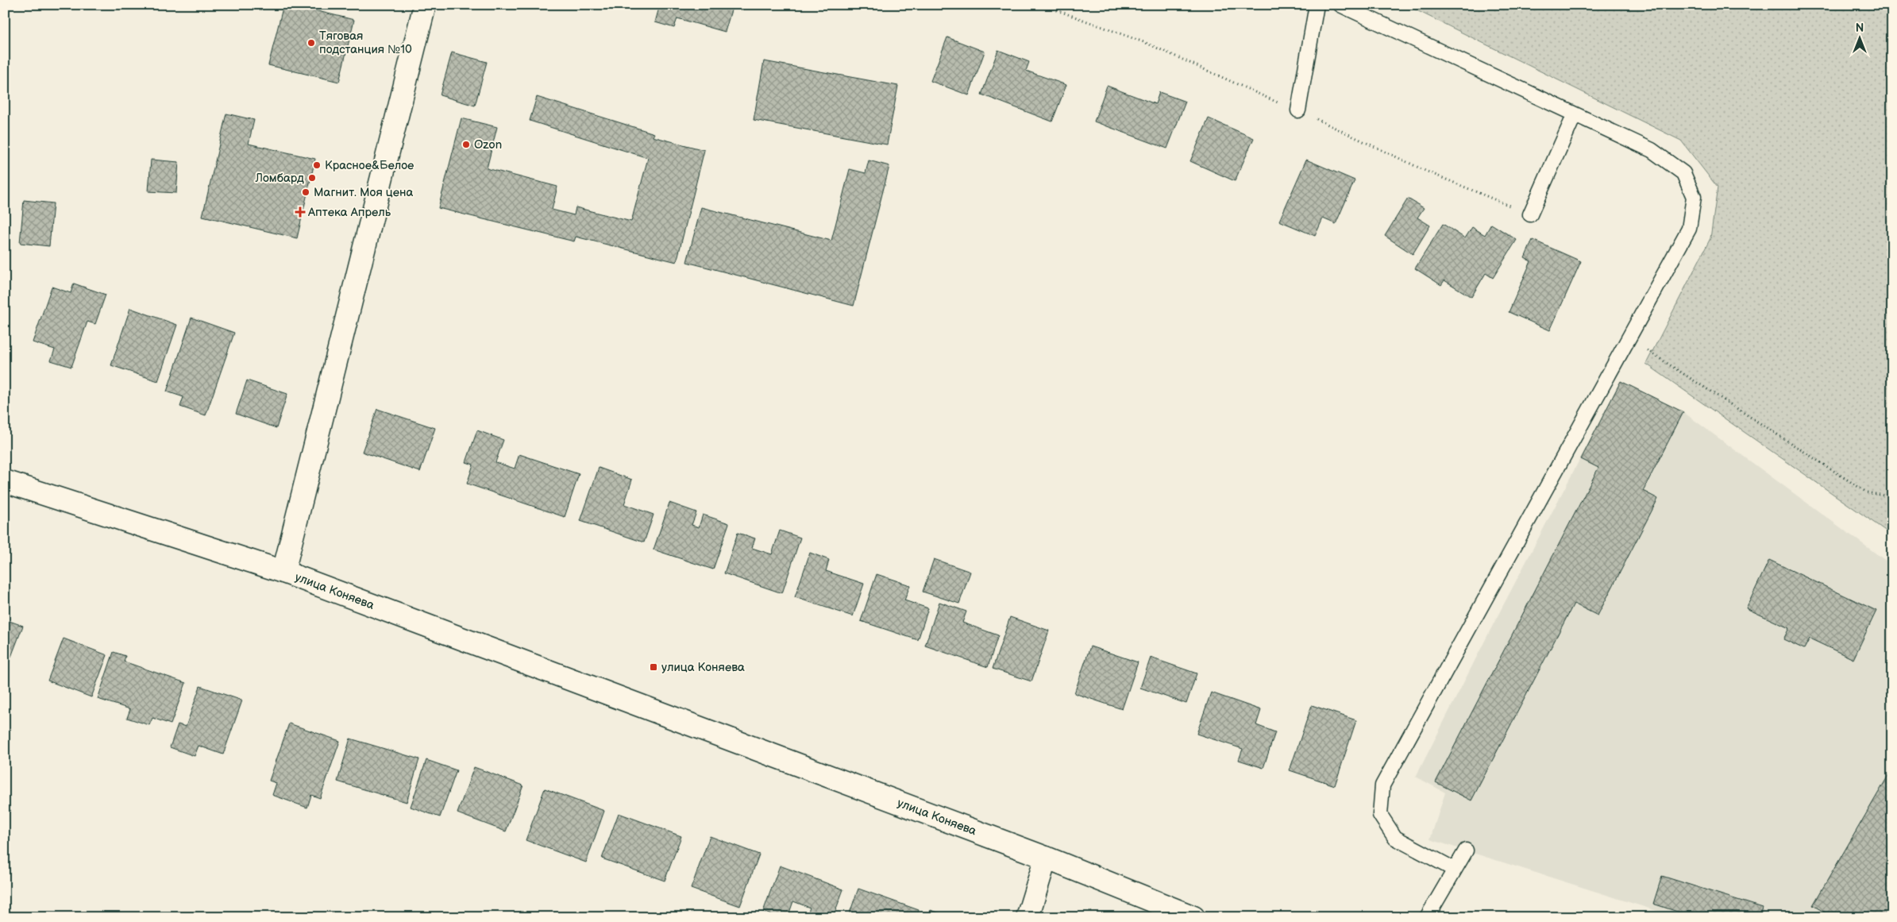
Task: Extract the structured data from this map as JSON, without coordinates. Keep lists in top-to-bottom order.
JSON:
{
  "streets": {
    "street": ["улица Коняева"]
  },
  "places": {
    "other": [
      "Тяговая подстанция №10",
      "Ozon",
      "Красное&Белое",
      "Ломбард",
      "Магнит. Моя цена"
    ],
    "health": ["Аптека Апрель"],
    "transit": ["улица Коняева"]
  },
  "north": "top"
}
